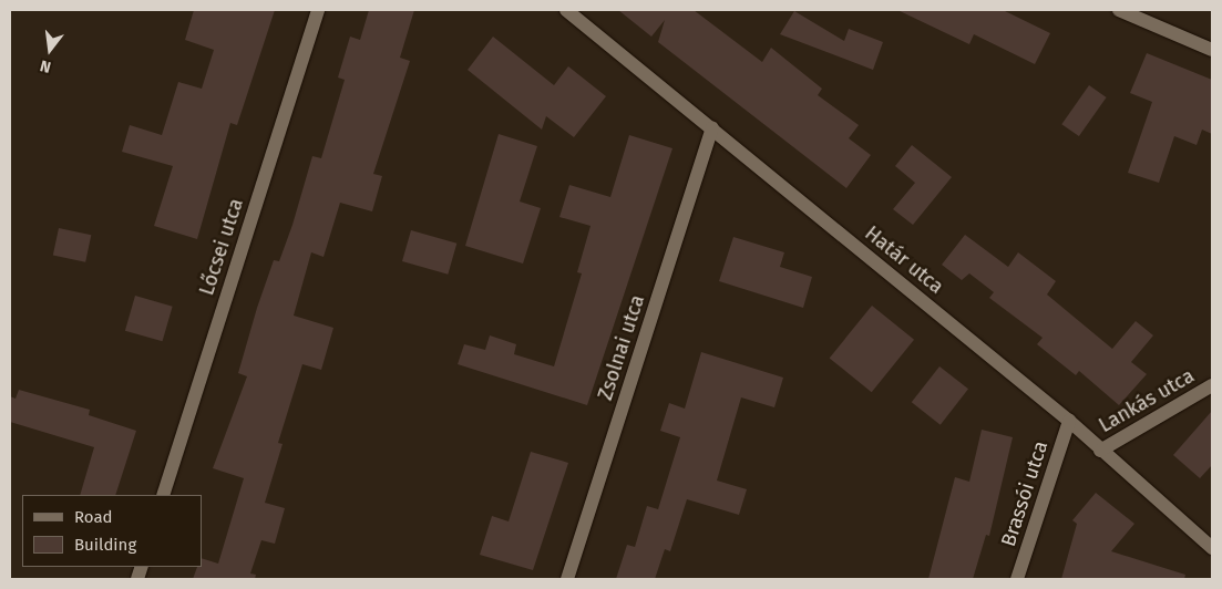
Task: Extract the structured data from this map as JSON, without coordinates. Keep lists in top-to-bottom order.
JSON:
{
  "streets": {
    "street": [
      "Lőcsei utca",
      "Határ utca",
      "Zsolnai utca",
      "Lankás utca",
      "Brassói utca"
    ]
  },
  "crossings": [
    ["Határ utca", "Zsolnai utca"],
    ["Határ utca", "Lankás utca"],
    ["Határ utca", "Brassói utca"]
  ],
  "legend": ["Road", "Building"],
  "north": "bottom"
}
